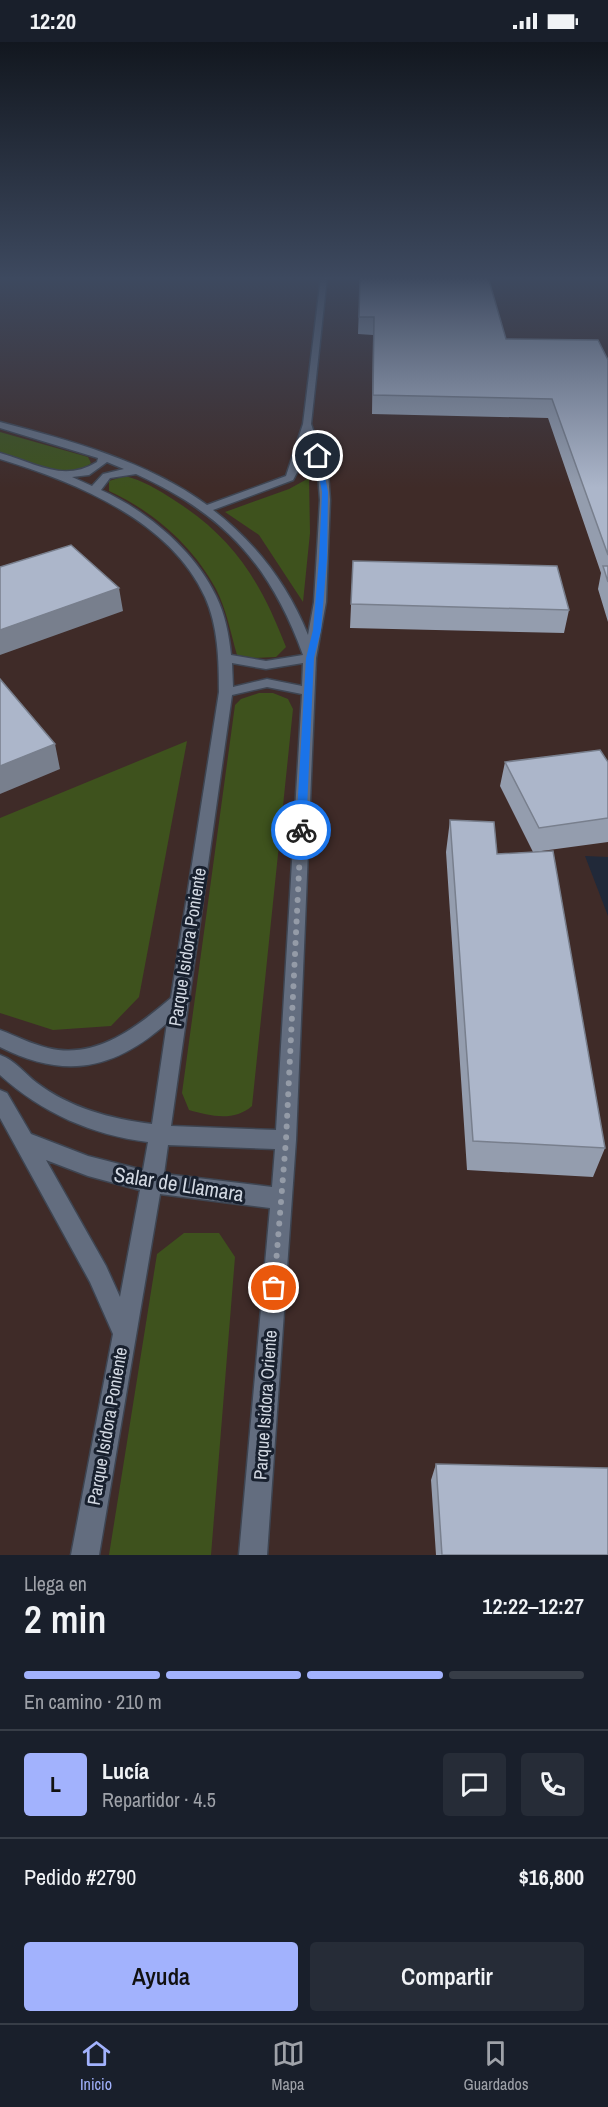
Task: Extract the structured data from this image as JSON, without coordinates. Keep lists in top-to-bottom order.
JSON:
{
  "streets": {
    "street": ["Parque Isidora Poniente", "Salar de Llamara", "Parque Isidora Oriente"]
  },
  "crossings": [
    ["Parque Isidora Poniente", "Salar de Llamara"],
    ["Salar de Llamara", "Parque Isidora Oriente"]
  ],
  "page": {
    "status": "12:20",
    "heading": ["2 min", "Llega en", "12:22–12:27"],
    "panel": [
      "Lucía",
      "Repartidor · 4.5",
      "Pedido #2790",
      "$16,800"
    ],
    "bar": "En camino · 210 m",
    "round": "L",
    "buttons": ["Ayuda", "Compartir"],
    "tabs": ["Inicio", "Mapa", "Guardados"]
  }
}
